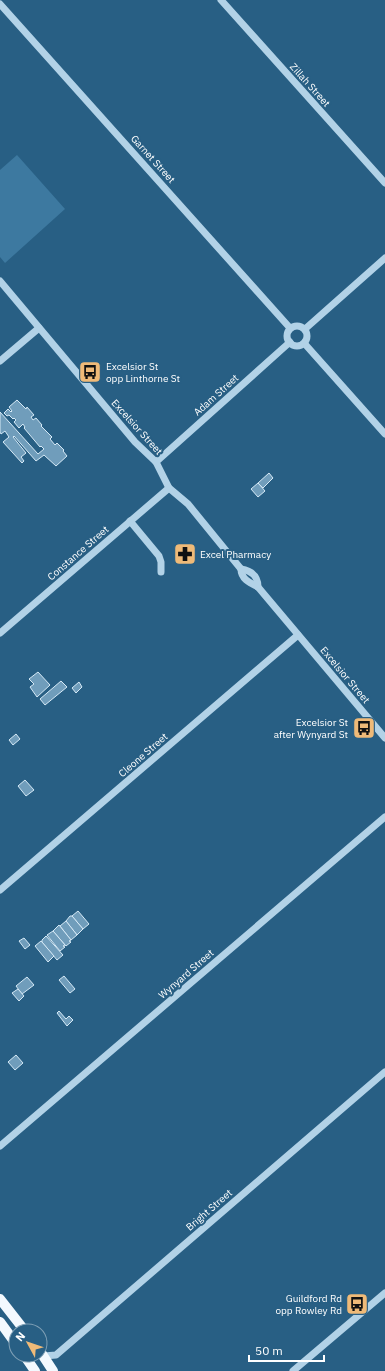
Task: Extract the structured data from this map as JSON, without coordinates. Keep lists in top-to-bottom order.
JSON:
{
  "streets": {
    "street": [
      "Zillah Street",
      "Garnet Street",
      "Adam Street",
      "Excelsior Street",
      "Constance Street",
      "Cleone Street",
      "Wynyard Street",
      "Bright Street"
    ]
  },
  "crossings": [
    ["Garnet Street", "Adam Street"],
    ["Adam Street", "Excelsior Street"],
    ["Excelsior Street", "Constance Street"],
    ["Excelsior Street", "Cleone Street"]
  ],
  "places": {
    "bus stop": ["Excelsior St opp Linthorne St", "Excelsior St after Wynyard St", "Guildford Rd opp Rowley Rd"],
    "pharmacy": ["Excel Pharmacy"]
  },
  "scale_bar": "50 m",
  "north": "top left"
}
